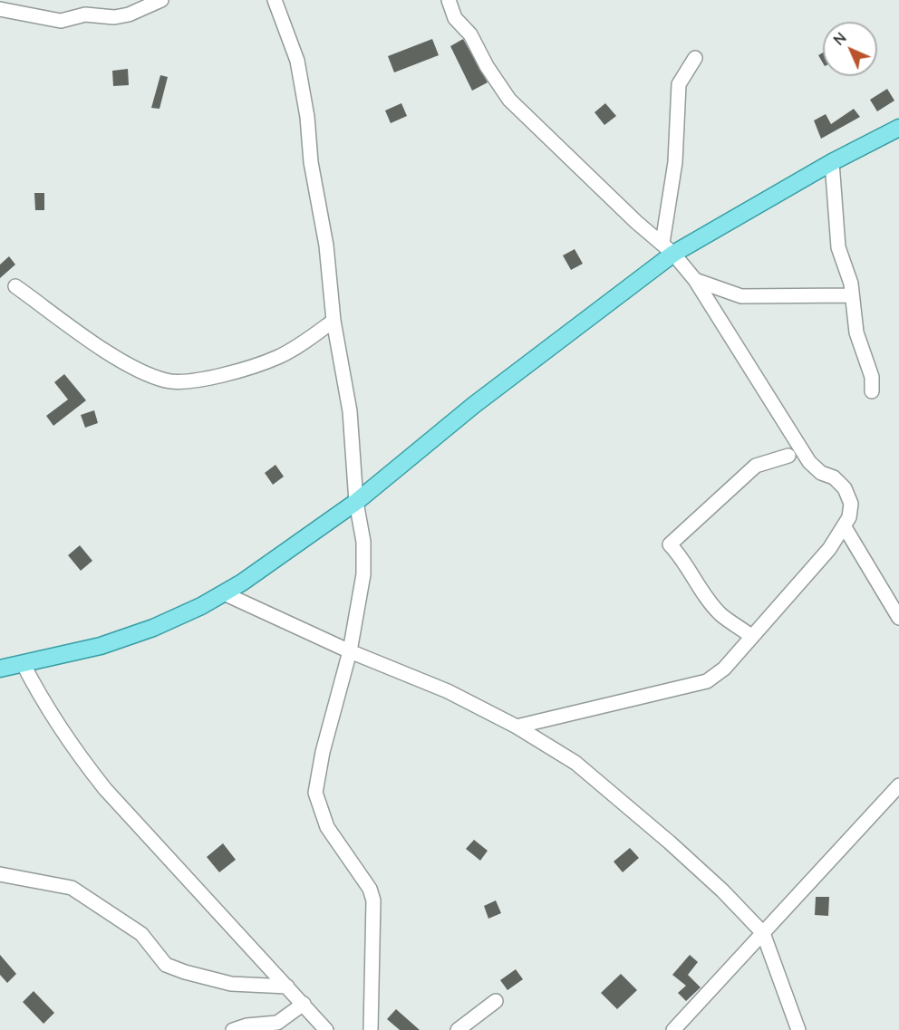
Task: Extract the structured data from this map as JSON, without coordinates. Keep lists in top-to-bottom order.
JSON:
{
  "north": "top left"
}
